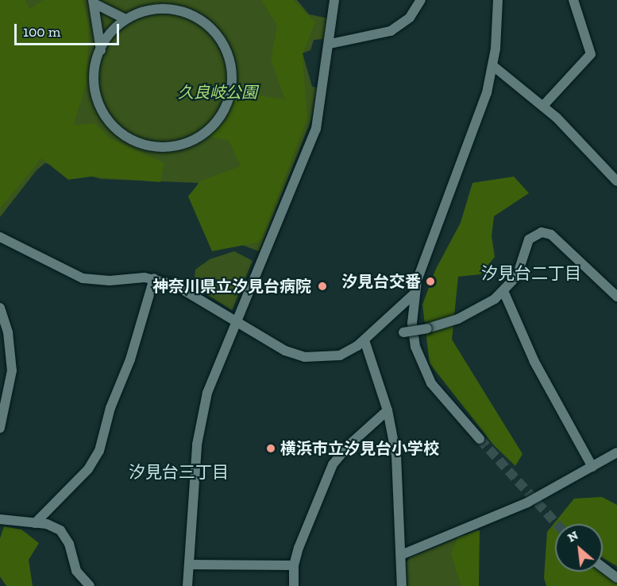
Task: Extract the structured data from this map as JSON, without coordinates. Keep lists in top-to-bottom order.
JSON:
{
  "districts": ["汐見台二丁目", "汐見台三丁目"],
  "parks": ["久良岐公園"],
  "places": ["汐見台交番", "神奈川県立汐見台病院", "横浜市立汐見台小学校"],
  "scale_bar": "100 m",
  "north": "top left"
}
